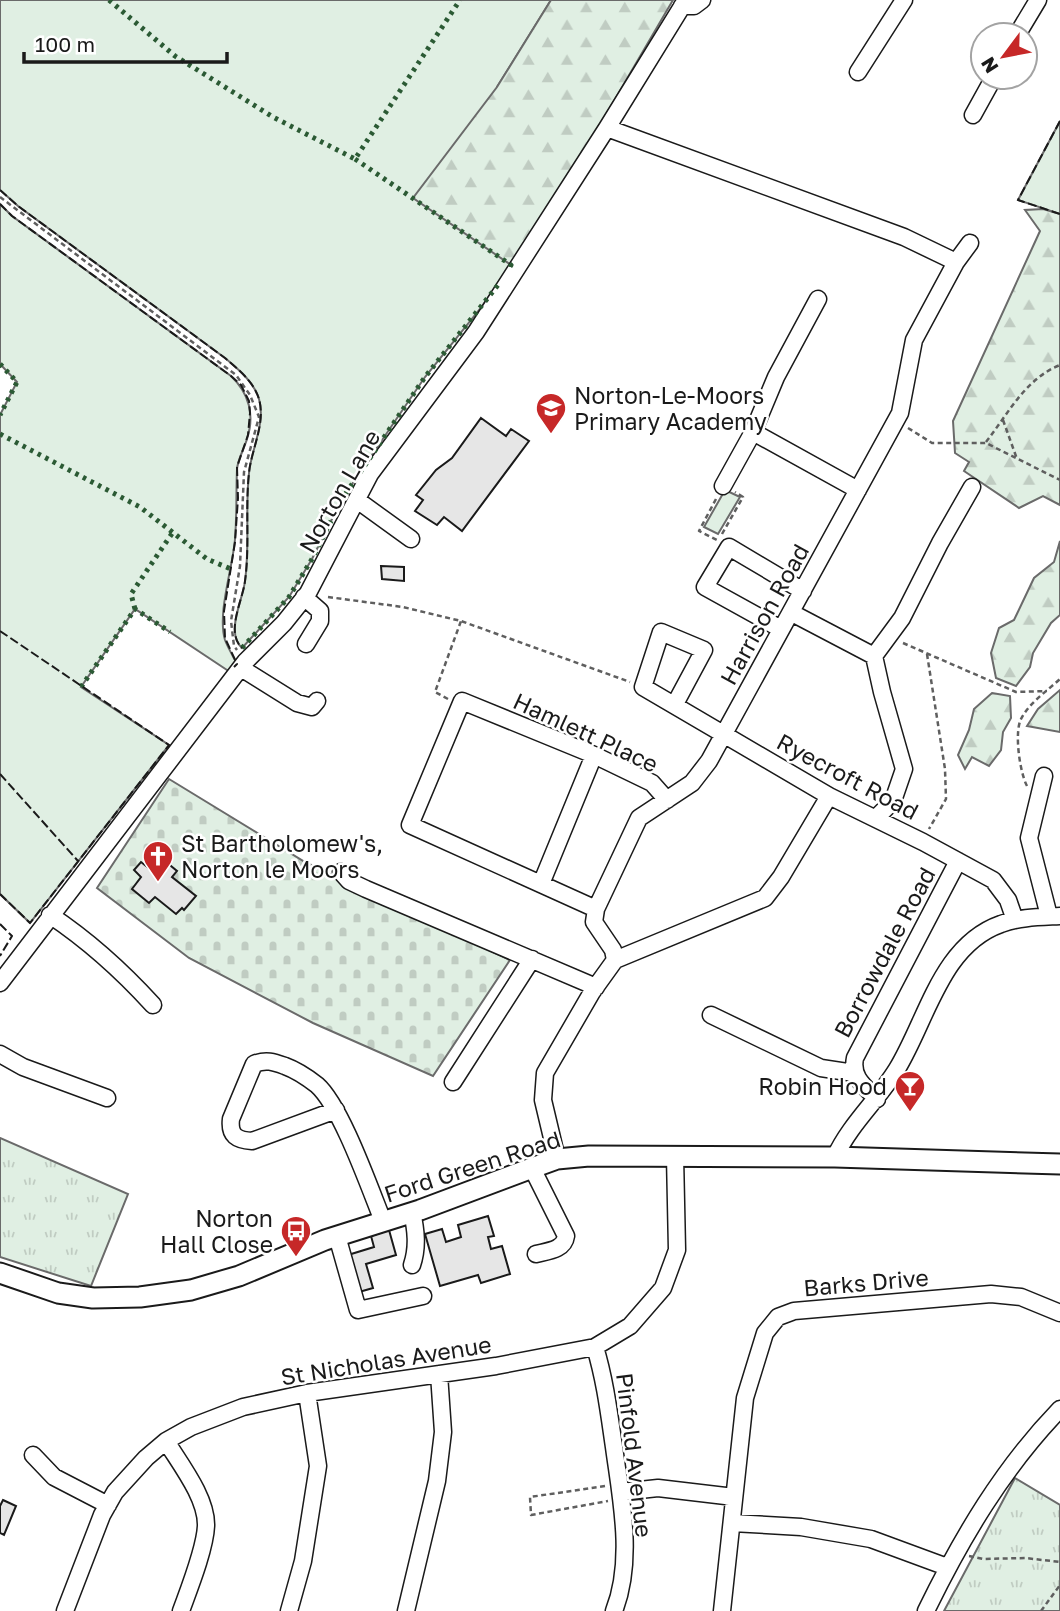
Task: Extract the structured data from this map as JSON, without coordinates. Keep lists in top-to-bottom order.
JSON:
{
  "streets": {
    "main road": ["Ford Green Road"],
    "street": [
      "Norton Lane",
      "Harrison Road",
      "Hamlett Place",
      "Ryecroft Road",
      "Borrowdale Road",
      "Barks Drive",
      "St Nicholas Avenue",
      "Pinfold Avenue"
    ]
  },
  "crossings": [
    ["Harrison Road", "Hamlett Place"],
    ["Harrison Road", "Ryecroft Road"],
    ["Ryecroft Road", "Borrowdale Road"],
    ["Ford Green Road", "St Nicholas Avenue"],
    ["St Nicholas Avenue", "Pinfold Avenue"]
  ],
  "places": {
    "school or university": ["Norton-Le-Moors Primary Academy"],
    "church": ["St Bartholomew's, Norton le Moors"],
    "bar": ["Robin Hood"],
    "bus stop": ["Norton Hall Close"]
  },
  "scale_bar": "100 m",
  "north": "bottom left"
}
